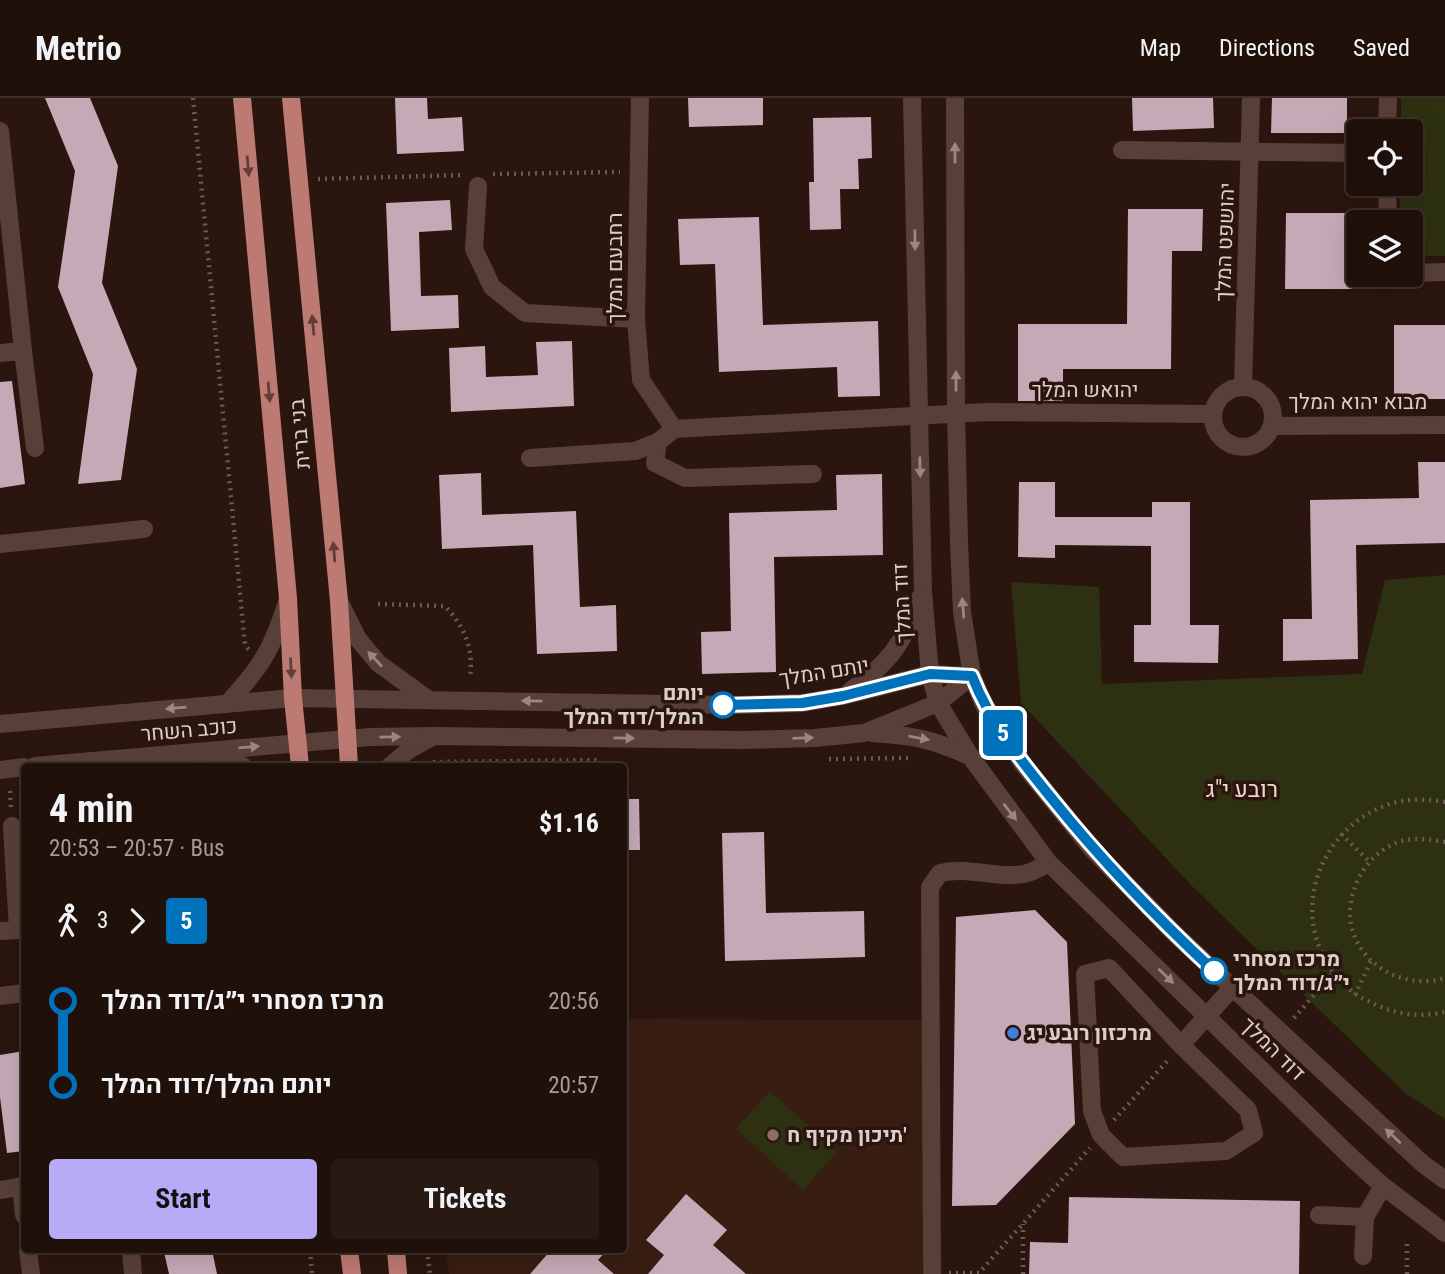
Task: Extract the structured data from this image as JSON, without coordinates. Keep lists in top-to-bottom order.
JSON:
{
  "streets": {
    "main road": ["בני ברית"],
    "street": [
      "יהושפט המלך",
      "רחבעם המלך",
      "יהואש המלך",
      "מבוא יהוא המלך",
      "דוד המלך",
      "יותם המלך",
      "כוכב השחר"
    ]
  },
  "crossings": [
    ["יהושפט המלך", "יהואש המלך"],
    ["יהושפט המלך", "מבוא יהוא המלך"],
    ["יהואש המלך", "מבוא יהוא המלך"],
    ["יהואש המלך", "דוד המלך"],
    ["בני ברית", "יותם המלך"],
    ["בני ברית", "כוכב השחר"],
    ["דוד המלך", "יותם המלך"],
    ["יותם המלך", "כוכב השחר"]
  ],
  "districts": ["רובע י\"ג"],
  "places": [
    "יותם המלך/דוד המלך",
    "מרכז מסחרי י״ג/דוד המלך",
    "מרכזון רובע יג",
    "תיכון מקיף ח'"
  ],
  "lines": ["bus line 5"],
  "page": {
    "header": "Metrio",
    "nav": ["Map", "Directions", "Saved"],
    "on_map": "5",
    "heading": ["4 min", "20:53 – 20:57 · Bus", "$1.16"],
    "legs": ["3", "5"],
    "list": [
      {
        "name": "מרכז מסחרי י״ג/דוד המלך",
        "value": "20:56"
      },
      {
        "name": "יותם המלך/דוד המלך",
        "value": "20:57"
      }
    ],
    "buttons": ["Start", "Tickets"]
  }
}
